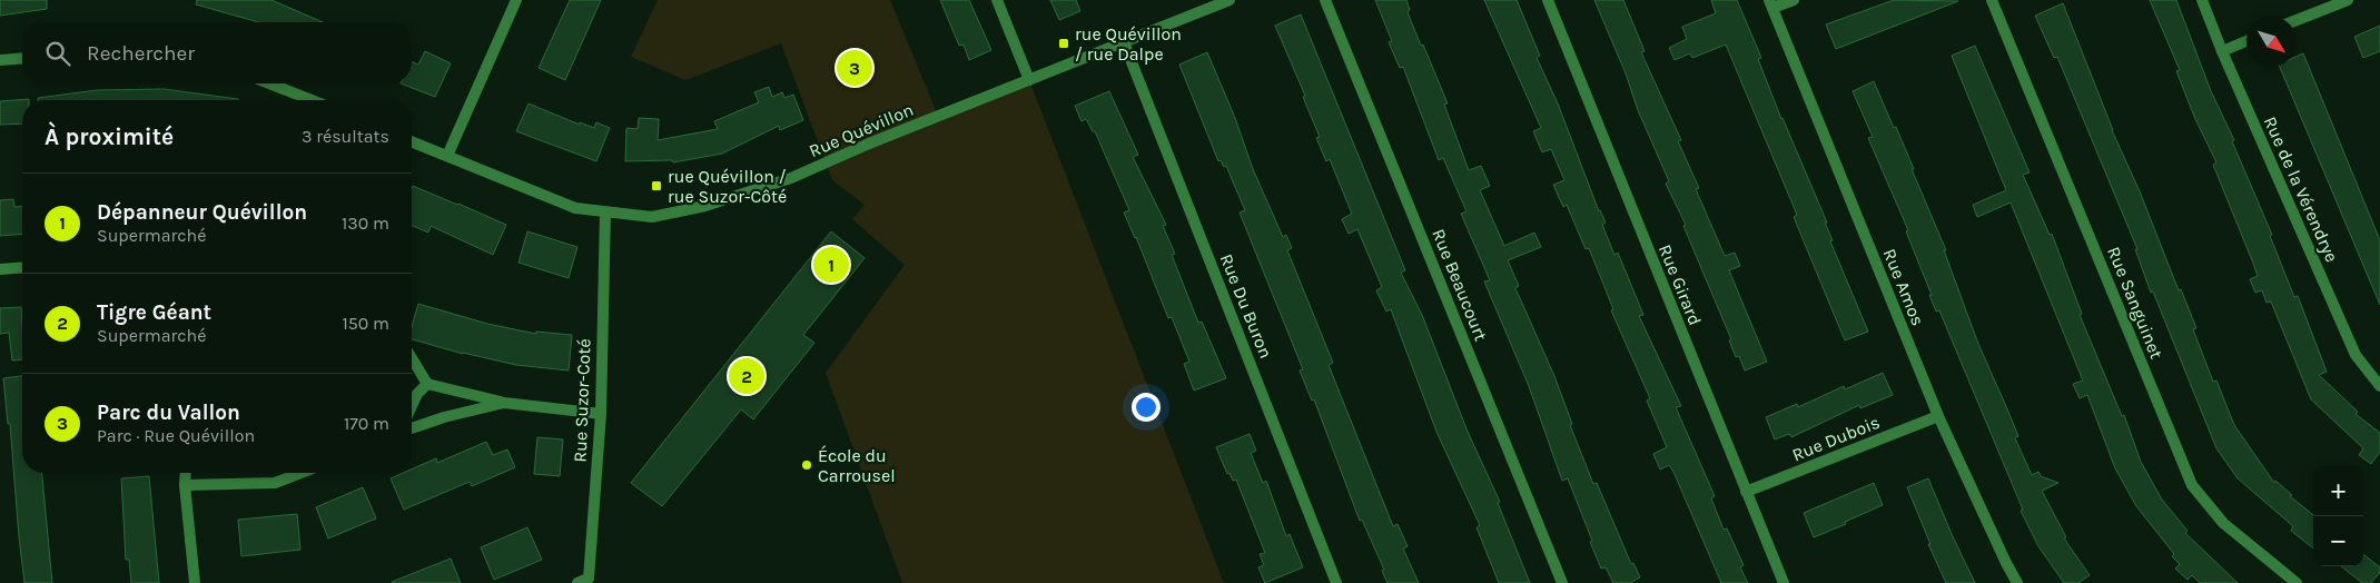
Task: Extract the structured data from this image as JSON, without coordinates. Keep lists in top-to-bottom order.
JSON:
{
  "streets": {
    "street": [
      "Rue Quévillon",
      "Rue de la Vérendrye",
      "Rue Beaucourt",
      "Rue Girard",
      "Rue Amos",
      "Rue Sanguinet",
      "Rue Du Buron",
      "Rue Suzor-Coté",
      "Rue Dubois"
    ]
  },
  "crossings": [
    ["Rue Quévillon", "Rue Du Buron"],
    ["Rue Quévillon", "Rue Suzor-Coté"],
    ["Rue Girard", "Rue Dubois"],
    ["Rue Amos", "Rue Dubois"]
  ],
  "places": {
    "transit": ["rue Quévillon / rue Dalpe", "rue Quévillon / rue Suzor-Côté"],
    "other": ["École du Carrousel"]
  },
  "north": "bottom right",
  "page": {
    "search": "Rechercher",
    "pins": ["3", "1", "2"],
    "heading": ["À proximité", "3 résultats"],
    "list": [
      {
        "mark": "1",
        "name": "Dépanneur Quévillon",
        "note": "Supermarché",
        "value": "130 m"
      },
      {
        "mark": "2",
        "name": "Tigre Géant",
        "note": "Supermarché",
        "value": "150 m"
      },
      {
        "mark": "3",
        "name": "Parc du Vallon",
        "note": "Parc · Rue Quévillon",
        "value": "170 m"
      }
    ],
    "map_buttons": ["+", "−"]
  }
}
